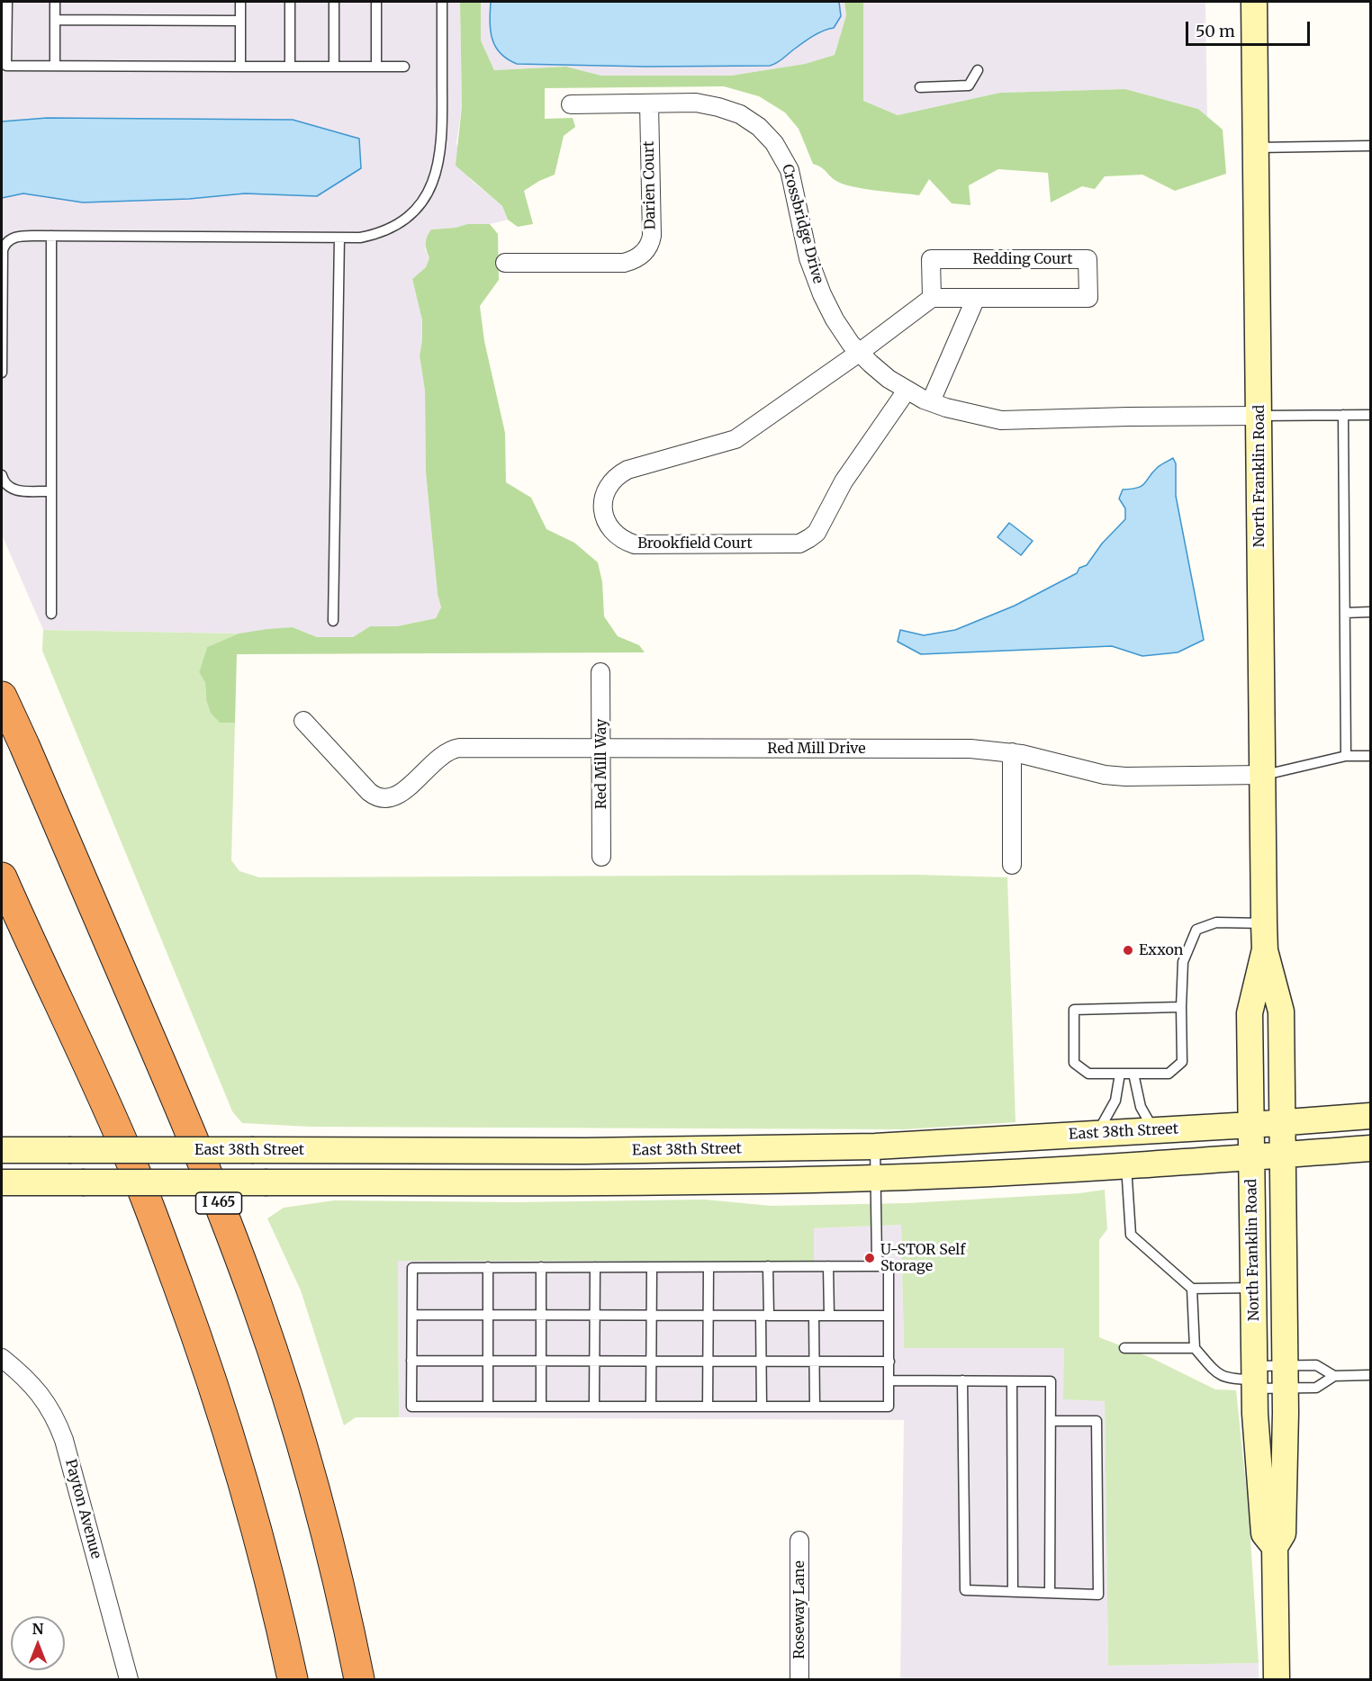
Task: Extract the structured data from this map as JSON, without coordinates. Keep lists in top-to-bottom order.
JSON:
{
  "streets": {
    "highway": ["I 465"],
    "main road": ["North Franklin Road", "East 38th Street"],
    "street": [
      "Darien Court",
      "Crossbridge Drive",
      "Redding Court",
      "Brookfield Court",
      "Red Mill Drive",
      "Red Mill Way",
      "Payton Avenue",
      "Roseway Lane"
    ]
  },
  "crossings": [
    ["Darien Court", "Crossbridge Drive"],
    ["Crossbridge Drive", "North Franklin Road"],
    ["Crossbridge Drive", "Brookfield Court"],
    ["North Franklin Road", "Red Mill Drive"],
    ["North Franklin Road", "East 38th Street"],
    ["Red Mill Drive", "Red Mill Way"]
  ],
  "places": ["Exxon", "U-STOR Self Storage"],
  "scale_bar": "50 m",
  "north": "top"
}
